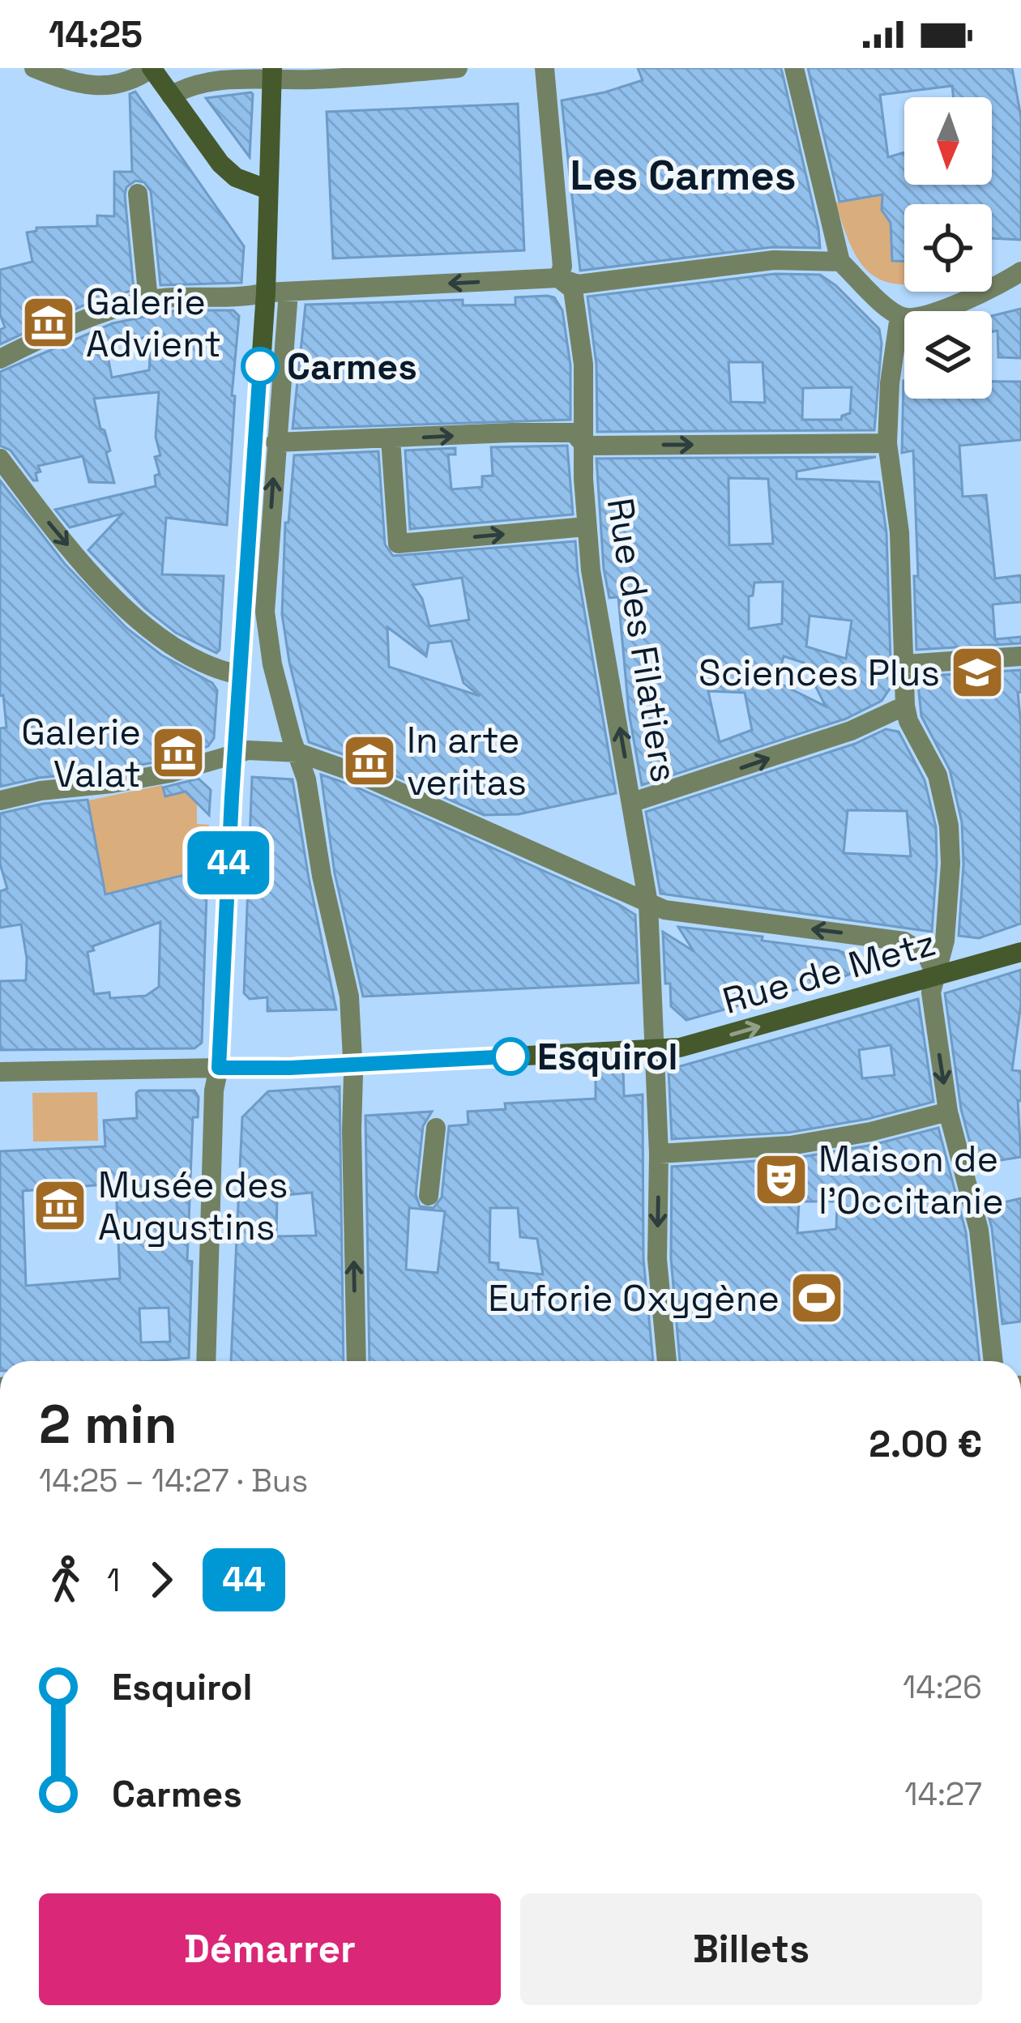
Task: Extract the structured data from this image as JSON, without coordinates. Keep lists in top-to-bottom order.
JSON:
{
  "streets": {
    "street": ["Rue des Filatiers", "Rue de Metz"]
  },
  "crossings": [
    ["Rue des Filatiers", "Rue de Metz"]
  ],
  "districts": ["Les Carmes"],
  "places": {
    "museum": [
      "Galerie Advient",
      "Galerie Valat",
      "In arte veritas",
      "Musée des Augustins"
    ],
    "other": ["Carmes", "Esquirol"],
    "school or university": ["Sciences Plus"],
    "theatre": ["Maison de l'Occitanie"],
    "sports": ["Euforie Oxygène"]
  },
  "lines": ["bus line 44"],
  "north": "bottom",
  "page": {
    "status": "14:25",
    "on_map": "44",
    "heading": ["2 min", "14:25 – 14:27 · Bus", "2.00 €"],
    "legs": ["1", "44"],
    "list": [
      {
        "name": "Esquirol",
        "value": "14:26"
      },
      {
        "name": "Carmes",
        "value": "14:27"
      }
    ],
    "buttons": ["Démarrer", "Billets"]
  }
}
